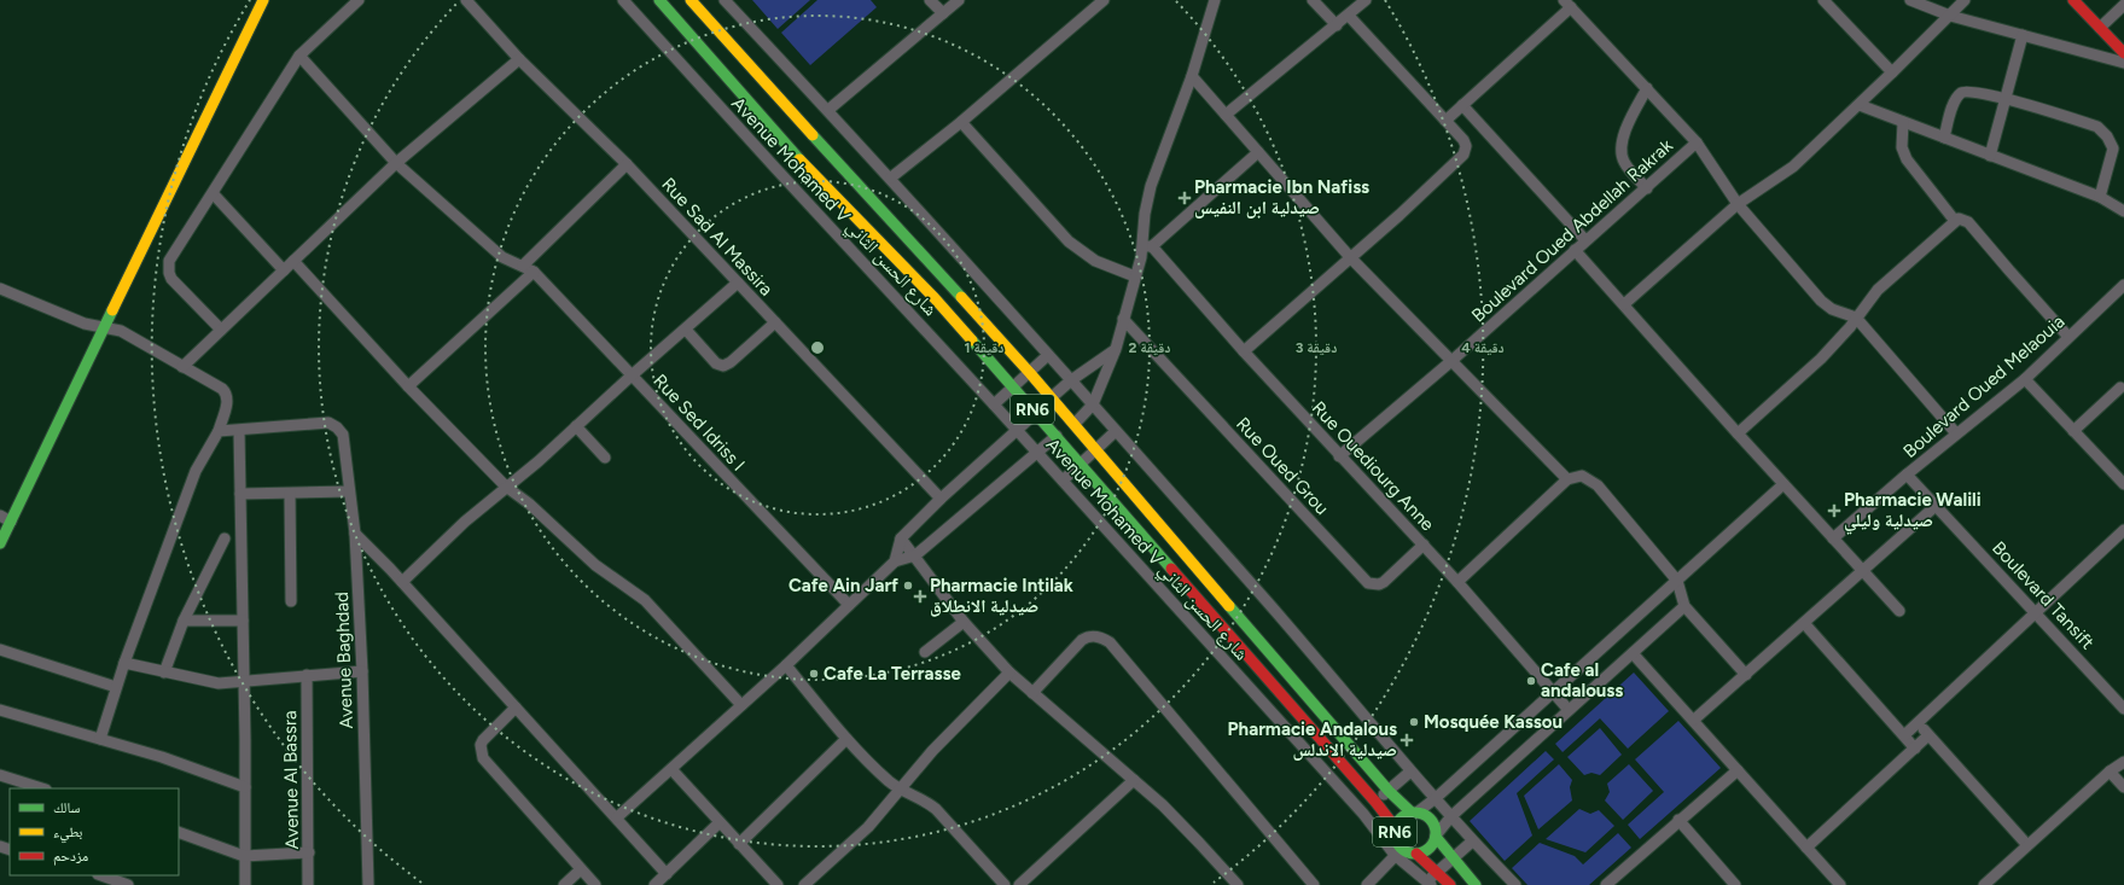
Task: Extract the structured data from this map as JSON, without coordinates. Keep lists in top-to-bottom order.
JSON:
{
  "streets": {
    "main road": ["RN6"],
    "street": [
      "Avenue Mohamed V شارع الحسن الثاني",
      "Boulevard Oued Abdellah Rakrak",
      "Rue Sad Al Massira",
      "Boulevard Oued Melaouia",
      "Rue Sed Idriss I",
      "Rue Oued Grou",
      "Rue Ouediourg Anne",
      "Boulevard Tansift",
      "Avenue Baghdad",
      "Avenue Al Bassra"
    ]
  },
  "crossings": [
    ["Avenue Mohamed V شارع الحسن الثاني", "RN6"],
    ["Boulevard Oued Abdellah Rakrak", "Rue Ouediourg Anne"],
    ["Boulevard Oued Melaouia", "Boulevard Tansift"],
    ["Rue Oued Grou", "Rue Ouediourg Anne"]
  ],
  "places": {
    "health": [
      "Pharmacie Ibn Nafiss صيدلية ابن النفيس",
      "Pharmacie Walili صيدلية وليلي",
      "Pharmacie Intilak صيدلية الانطلاق",
      "Pharmacie Andalous صيدلية الاندلس"
    ],
    "other": [
      "Cafe Ain Jarf",
      "Cafe La Terrasse",
      "Cafe al andalouss",
      "Mosquée Kassou"
    ]
  },
  "legend": ["سالك", "بطيء", "مزدحم"],
  "rings": [
    "1 دقيقة",
    "2 دقيقة",
    "3 دقيقة",
    "4 دقيقة"
  ]
}
